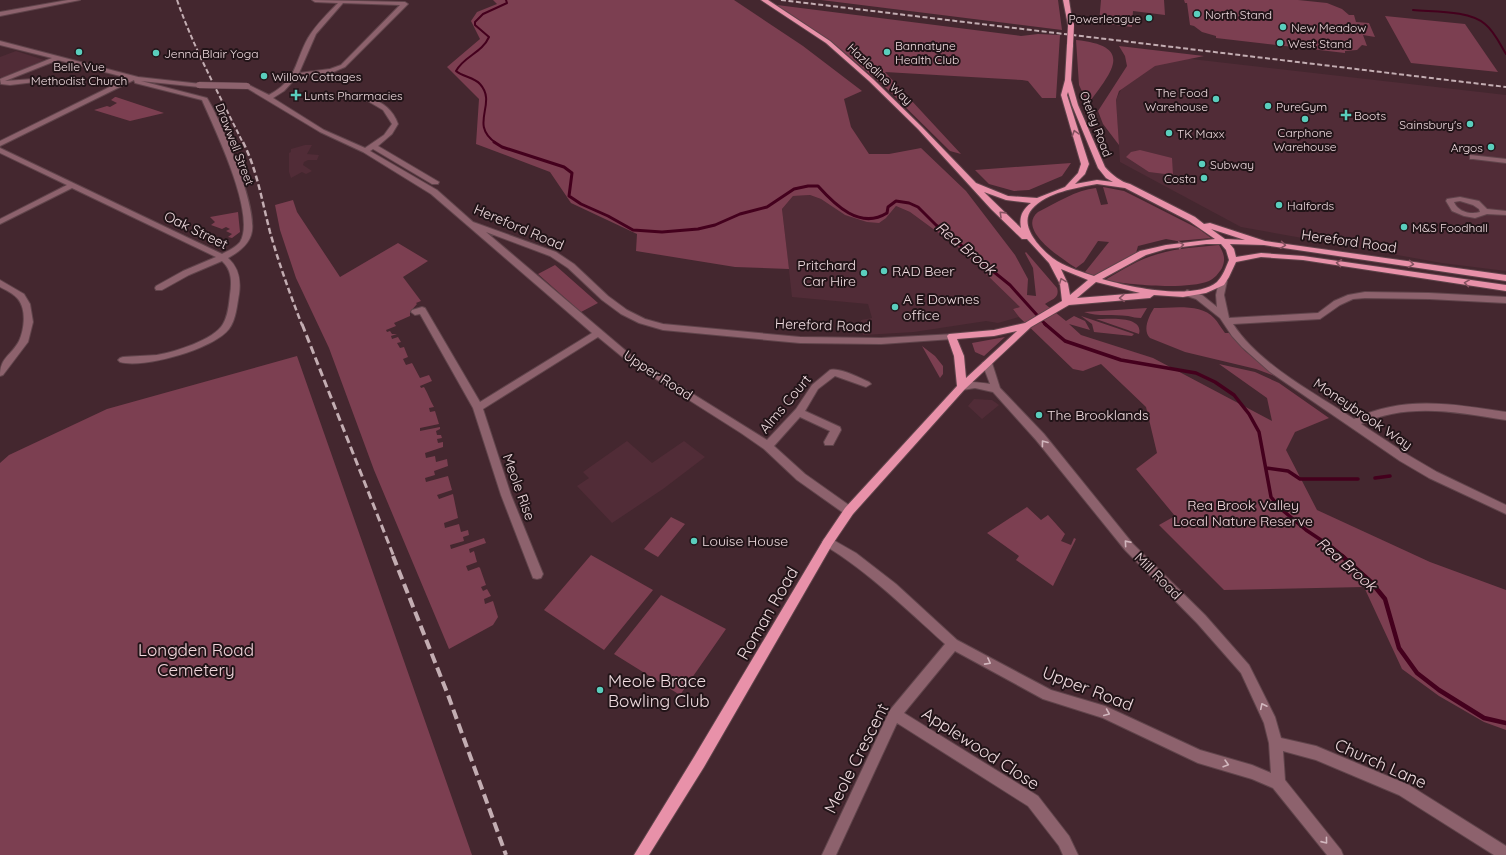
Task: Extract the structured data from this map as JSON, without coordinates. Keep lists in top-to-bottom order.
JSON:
{
  "streets": {
    "main road": [
      "Hazledine Way",
      "Oteley Road",
      "Hereford Road",
      "Roman Road"
    ],
    "street": [
      "Drawwell Street",
      "Oak Street",
      "Upper Road",
      "Alms Court",
      "Moneybrook Way",
      "Meole Rise",
      "Mill Road",
      "Applewood Close",
      "Meole Crescent",
      "Church Lane"
    ]
  },
  "crossings": [
    ["Oteley Road", "Hereford Road"],
    ["Drawwell Street", "Hereford Road"],
    ["Drawwell Street", "Oak Street"],
    ["Hereford Road", "Upper Road"],
    ["Hereford Road", "Roman Road"],
    ["Upper Road", "Alms Court"],
    ["Upper Road", "Mill Road"],
    ["Upper Road", "Roman Road"],
    ["Upper Road", "Meole Crescent"],
    ["Mill Road", "Roman Road"],
    ["Mill Road", "Church Lane"],
    ["Applewood Close", "Meole Crescent"]
  ],
  "one_way": ["Upper Road", "Mill Road"],
  "water": ["Rea Brook"],
  "parks": ["Rea Brook Valley Local Nature Reserve", "Longden Road Cemetery"],
  "places": {
    "other": [
      "North Stand",
      "Powerleague",
      "New Meadow",
      "West Stand",
      "Belle Vue Methodist Church",
      "Bannatyne Health Club",
      "Jenna Blair Yoga",
      "Willow Cottages",
      "The Food Warehouse",
      "PureGym",
      "Carphone Warehouse",
      "Sainsbury's",
      "TK Maxx",
      "Argos",
      "Subway",
      "Costa",
      "Halfords",
      "M&S Foodhall",
      "RAD Beer",
      "Pritchard Car Hire",
      "A E Downes office",
      "The Brooklands",
      "Louise House",
      "Meole Brace Bowling Club"
    ],
    "health": ["Lunts Pharmacies", "Boots"]
  }
}
